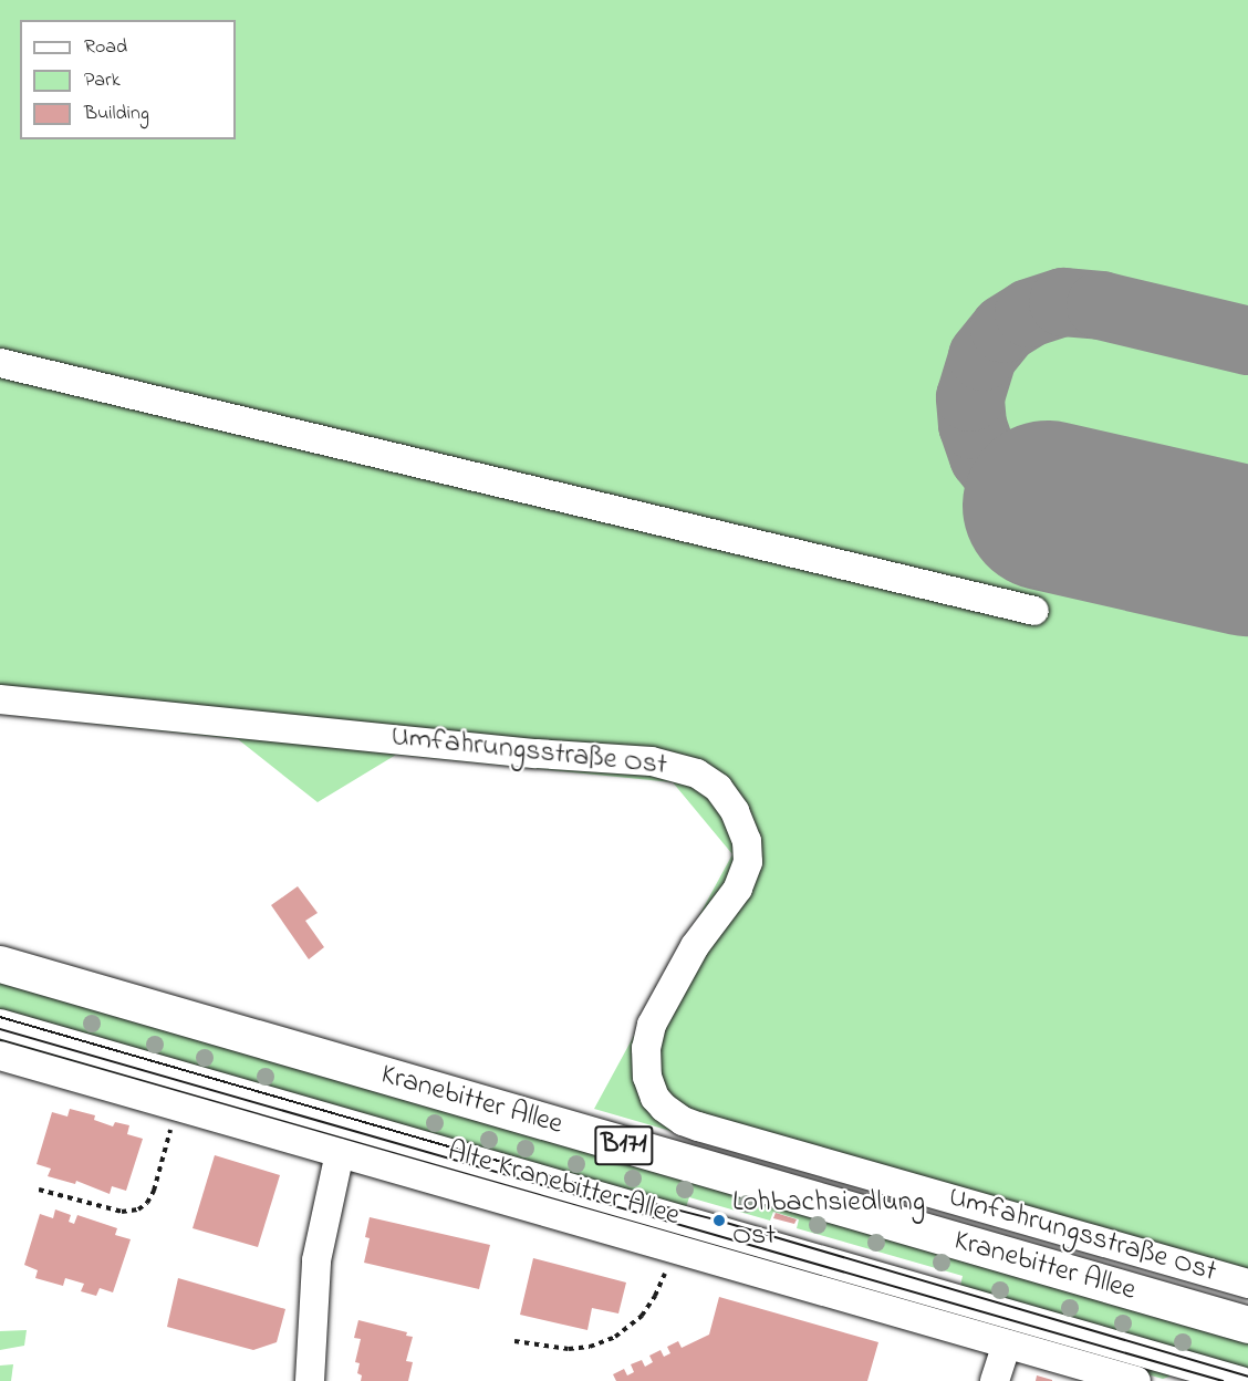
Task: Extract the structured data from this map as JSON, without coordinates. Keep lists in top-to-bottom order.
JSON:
{
  "streets": {
    "main road": ["Kranebitter Allee", "B171"],
    "street": ["Umfahrungsstraße Ost", "Alte Kranebitter Allee"]
  },
  "places": ["Lohbachsiedlung Ost"],
  "legend": ["Road", "Park", "Building"]
}
